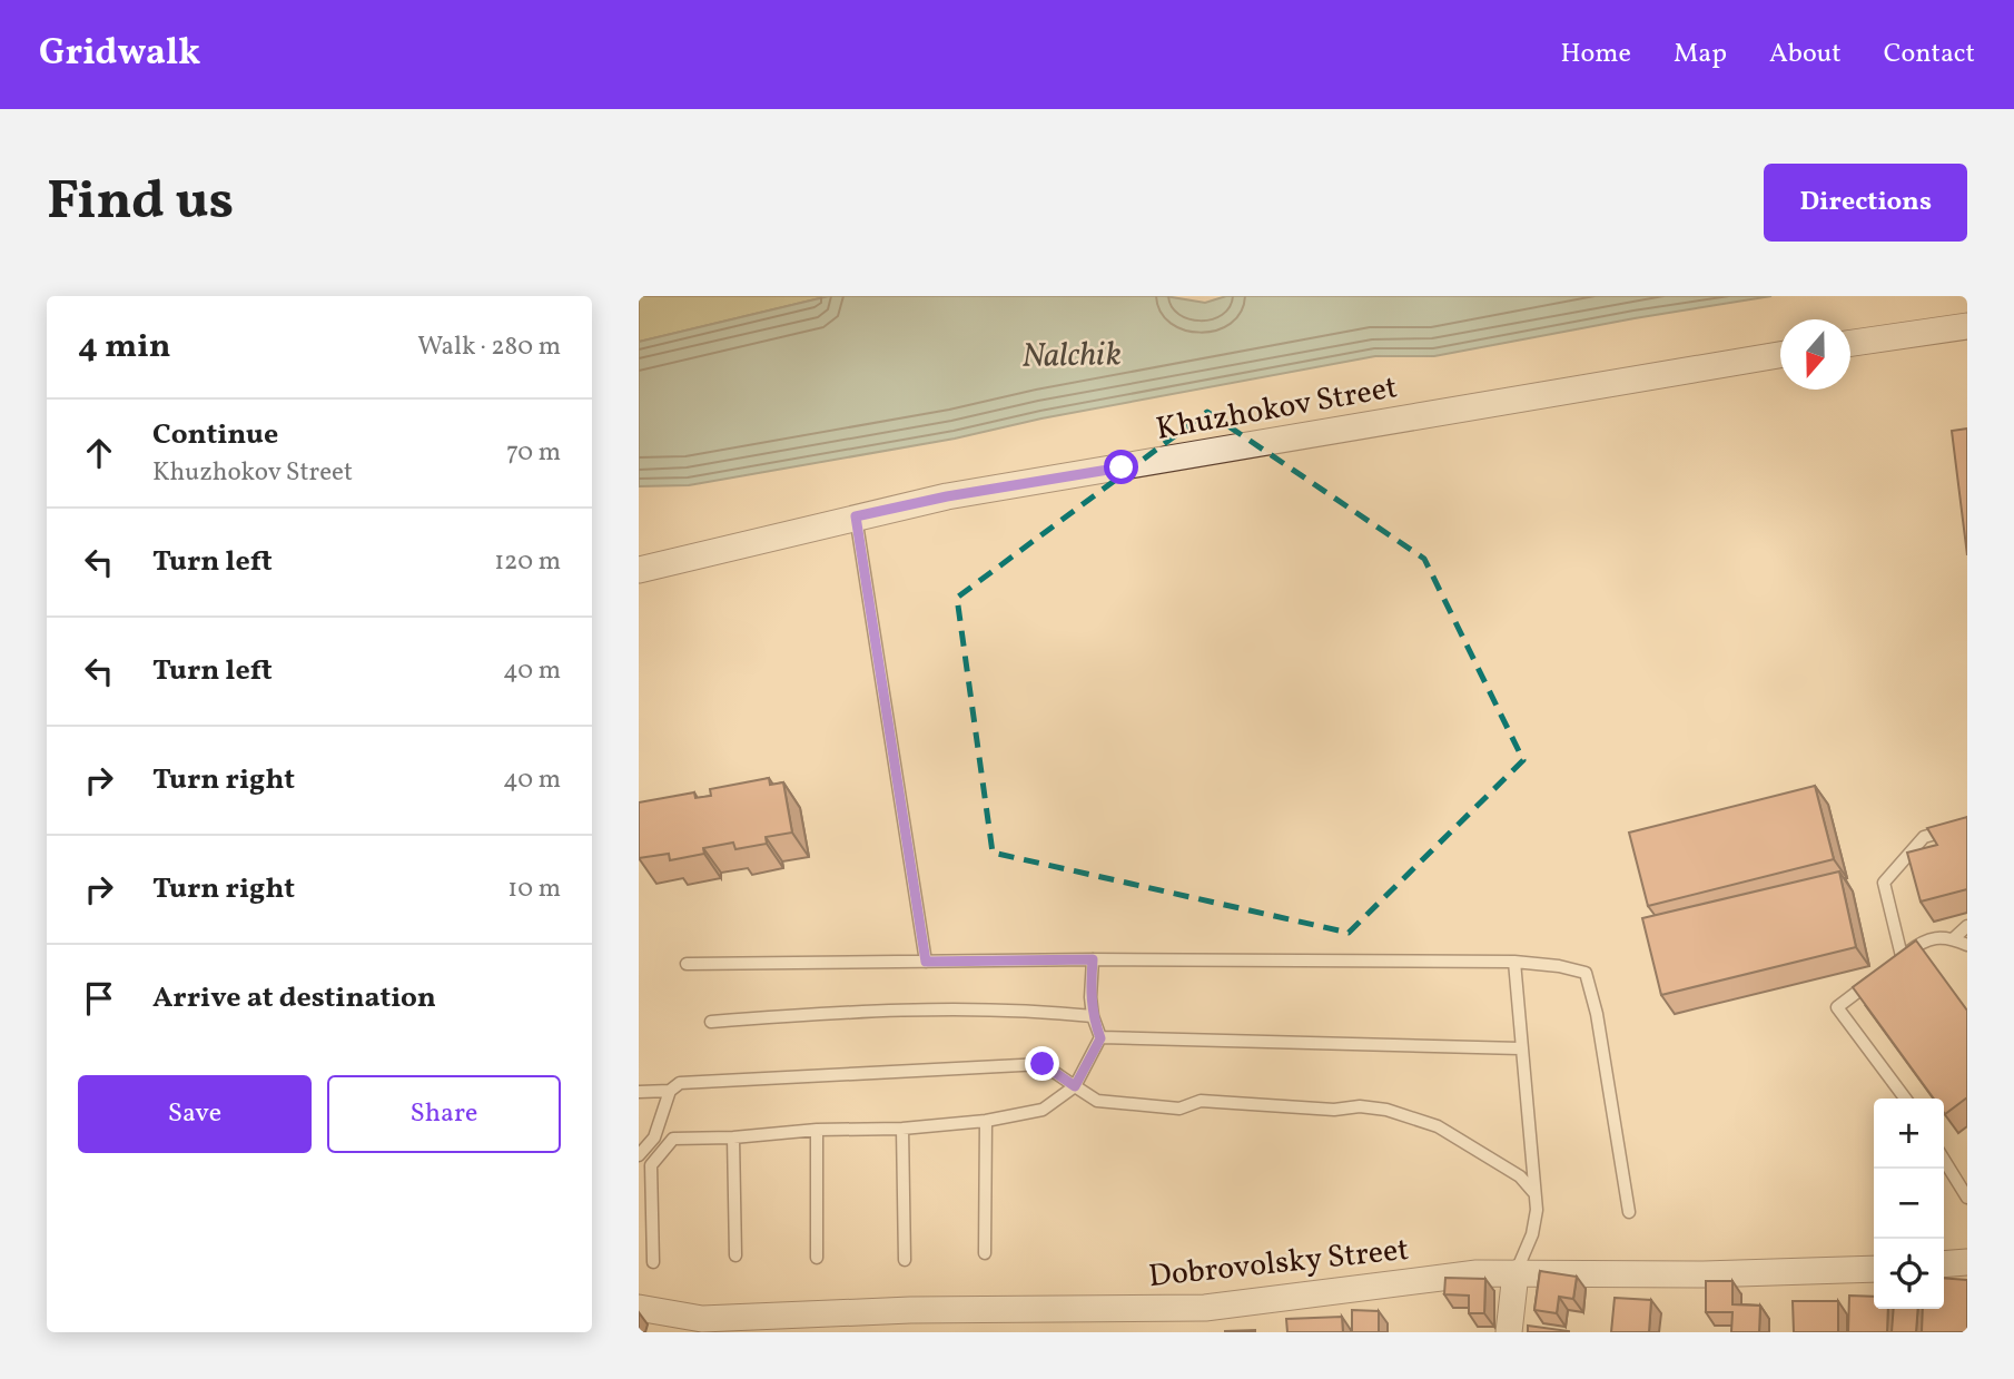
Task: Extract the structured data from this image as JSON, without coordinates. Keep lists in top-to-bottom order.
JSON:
{
  "streets": {
    "street": ["Khuzhokov Street", "Dobrovolsky Street"]
  },
  "water": ["Nalchik"],
  "north": "bottom",
  "page": {
    "header": "Gridwalk",
    "nav": [
      "Home",
      "Map",
      "About",
      "Contact"
    ],
    "buttons": [
      "Directions",
      ["Save", "Share"]
    ],
    "title": "Find us",
    "heading": ["4 min", "Walk · 280 m"],
    "list": [
      ["Continue", "Khuzhokov Street", "70 m"],
      ["Turn left", "120 m"],
      ["Turn left", "40 m"],
      ["Turn right", "40 m"],
      ["Turn right", "10 m"],
      "Arrive at destination"
    ],
    "map_buttons": ["+", "−"]
  }
}
